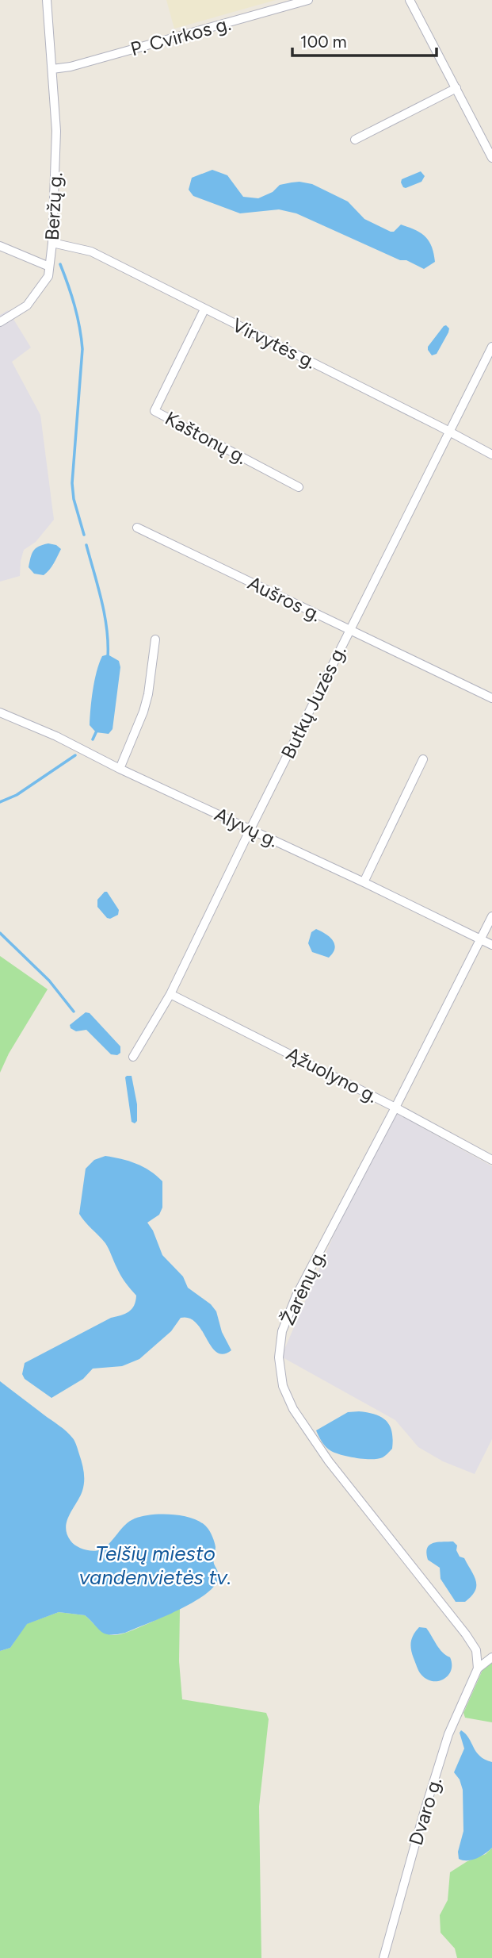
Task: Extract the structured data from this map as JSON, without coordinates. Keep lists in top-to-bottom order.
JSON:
{
  "streets": {
    "street": [
      "P. Cvirkos g.",
      "Beržų g.",
      "Virvytės g.",
      "Kaštonų g.",
      "Aušros g.",
      "Butkų Juzės g.",
      "Alyvų g.",
      "Ąžuolyno g.",
      "Žarėnų g.",
      "Dvaro g."
    ]
  },
  "crossings": [
    ["P. Cvirkos g.", "Beržų g."],
    ["Beržų g.", "Virvytės g."],
    ["Virvytės g.", "Kaštonų g."],
    ["Virvytės g.", "Butkų Juzės g."],
    ["Aušros g.", "Butkų Juzės g."],
    ["Butkų Juzės g.", "Alyvų g."],
    ["Butkų Juzės g.", "Ąžuolyno g."],
    ["Alyvų g.", "Žarėnų g."],
    ["Ąžuolyno g.", "Žarėnų g."],
    ["Žarėnų g.", "Dvaro g."]
  ],
  "water": ["Telšių miesto vandenvietės tv."],
  "scale_bar": "100 m"
}
